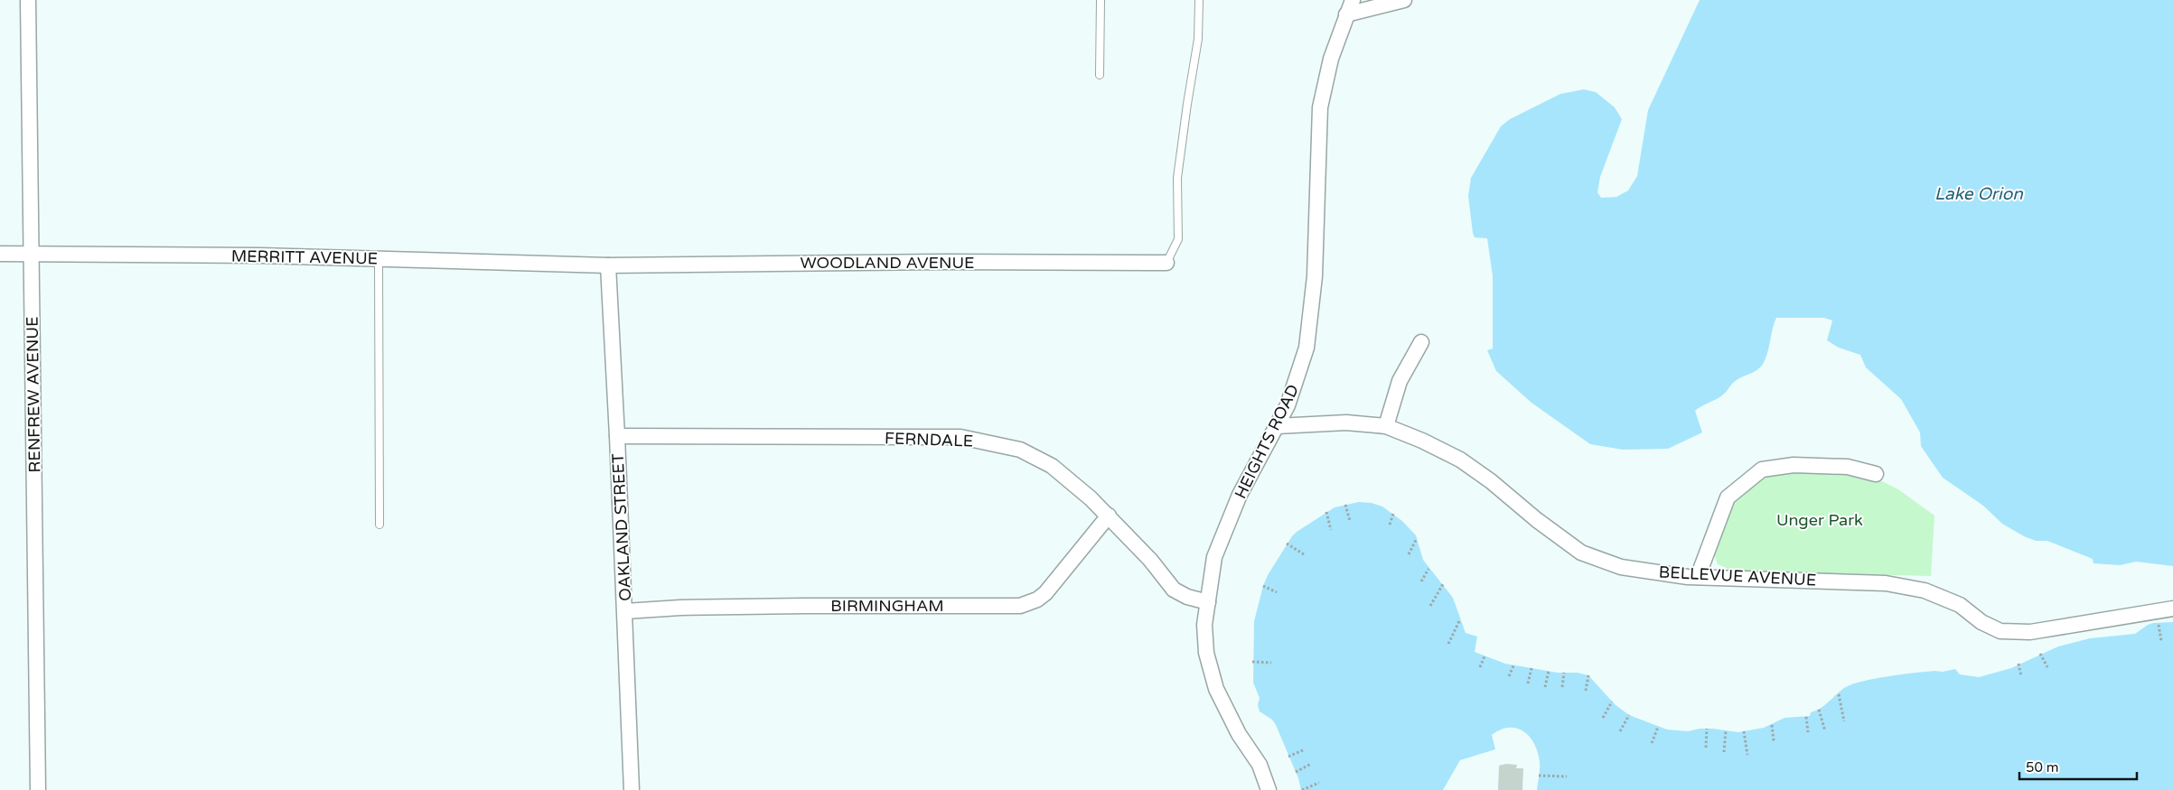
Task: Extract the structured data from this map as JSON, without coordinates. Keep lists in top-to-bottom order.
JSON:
{
  "streets": {
    "street": [
      "MERRITT AVENUE",
      "WOODLAND AVENUE",
      "RENFREW AVENUE",
      "FERNDALE",
      "HEIGHTS ROAD",
      "OAKLAND STREET",
      "BELLEVUE AVENUE",
      "BIRMINGHAM"
    ]
  },
  "crossings": [
    ["MERRITT AVENUE", "WOODLAND AVENUE"],
    ["MERRITT AVENUE", "RENFREW AVENUE"],
    ["MERRITT AVENUE", "OAKLAND STREET"],
    ["WOODLAND AVENUE", "OAKLAND STREET"],
    ["FERNDALE", "HEIGHTS ROAD"],
    ["FERNDALE", "OAKLAND STREET"],
    ["FERNDALE", "BIRMINGHAM"],
    ["HEIGHTS ROAD", "BELLEVUE AVENUE"],
    ["OAKLAND STREET", "BIRMINGHAM"]
  ],
  "water": ["Lake Orion"],
  "parks": ["Unger Park"],
  "scale_bar": "50 m"
}
